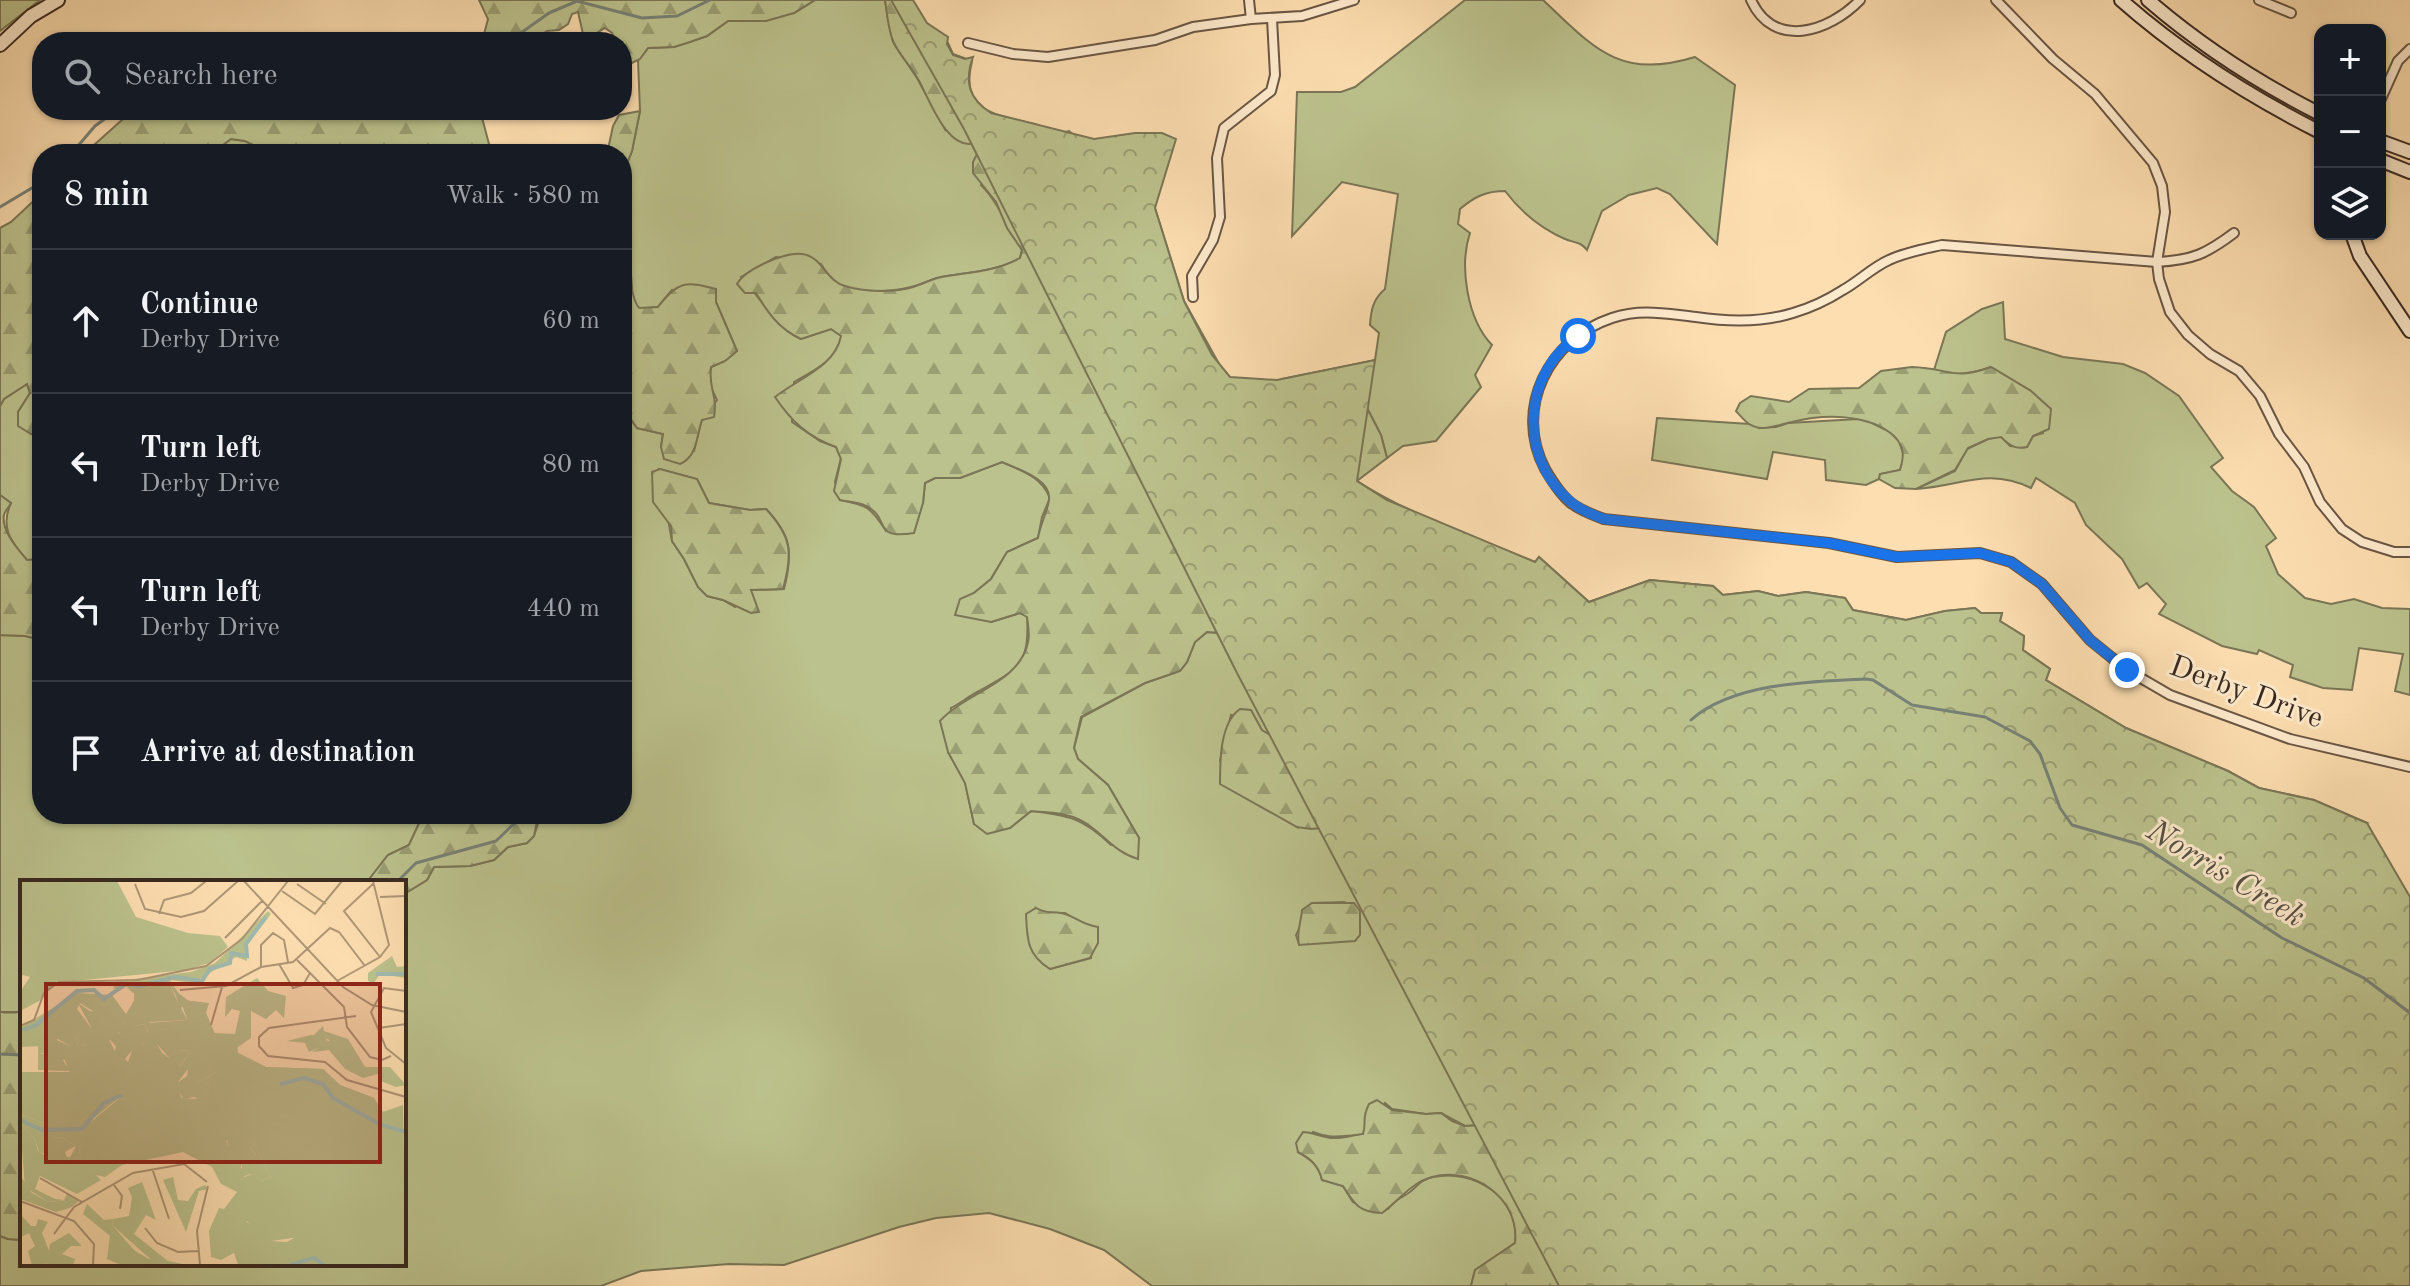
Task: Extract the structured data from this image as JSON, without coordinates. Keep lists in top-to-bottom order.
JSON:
{
  "streets": {
    "street": ["Derby Drive"]
  },
  "water": ["Norris Creek"],
  "page": {
    "map_buttons": ["+", "−"],
    "search": "Search here",
    "heading": ["8 min", "Walk · 580 m"],
    "list": [
      ["Continue", "Derby Drive", "60 m"],
      ["Turn left", "Derby Drive", "80 m"],
      ["Turn left", "Derby Drive", "440 m"],
      "Arrive at destination"
    ]
  }
}
